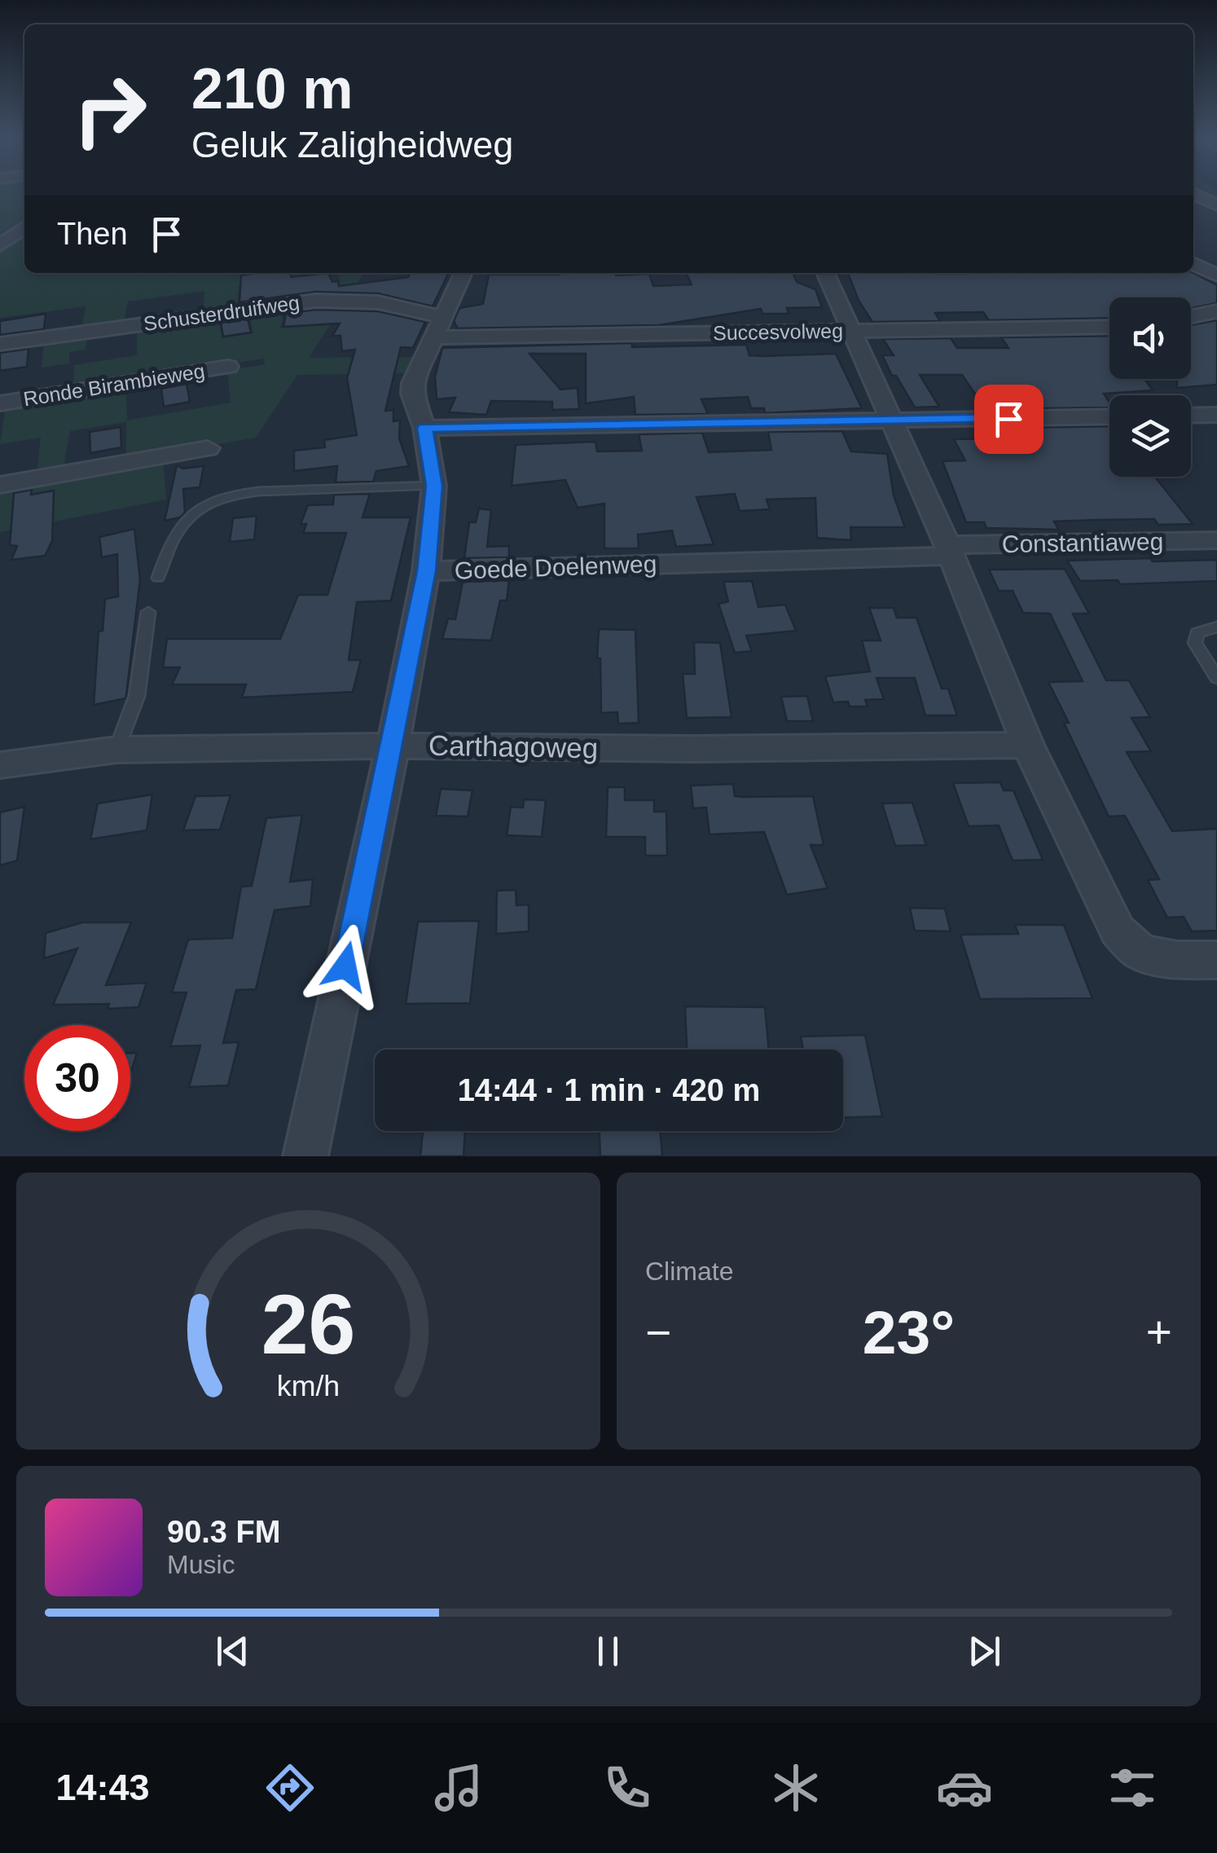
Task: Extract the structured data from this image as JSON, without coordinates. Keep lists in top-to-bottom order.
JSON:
{
  "streets": {
    "street": [
      "Schusterdruifweg",
      "Succesvolweg",
      "Ronde Birambieweg",
      "Constantiaweg",
      "Goede Doelenweg",
      "Carthagoweg"
    ]
  },
  "crossings": [
    ["Schusterdruifweg", "Succesvolweg"],
    ["Constantiaweg", "Goede Doelenweg"]
  ],
  "page": {
    "turn": ["210 m", "Geluk Zaligheidweg"],
    "then": "Then",
    "limit": "30",
    "trip": "14:44 · 1 min · 420 m",
    "tile": "Climate",
    "heat": ["−", "23°", "+"],
    "song": ["90.3 FM", "Music"],
    "tabs": "14:43",
    "gauge": ["26", "km/h"]
  }
}
